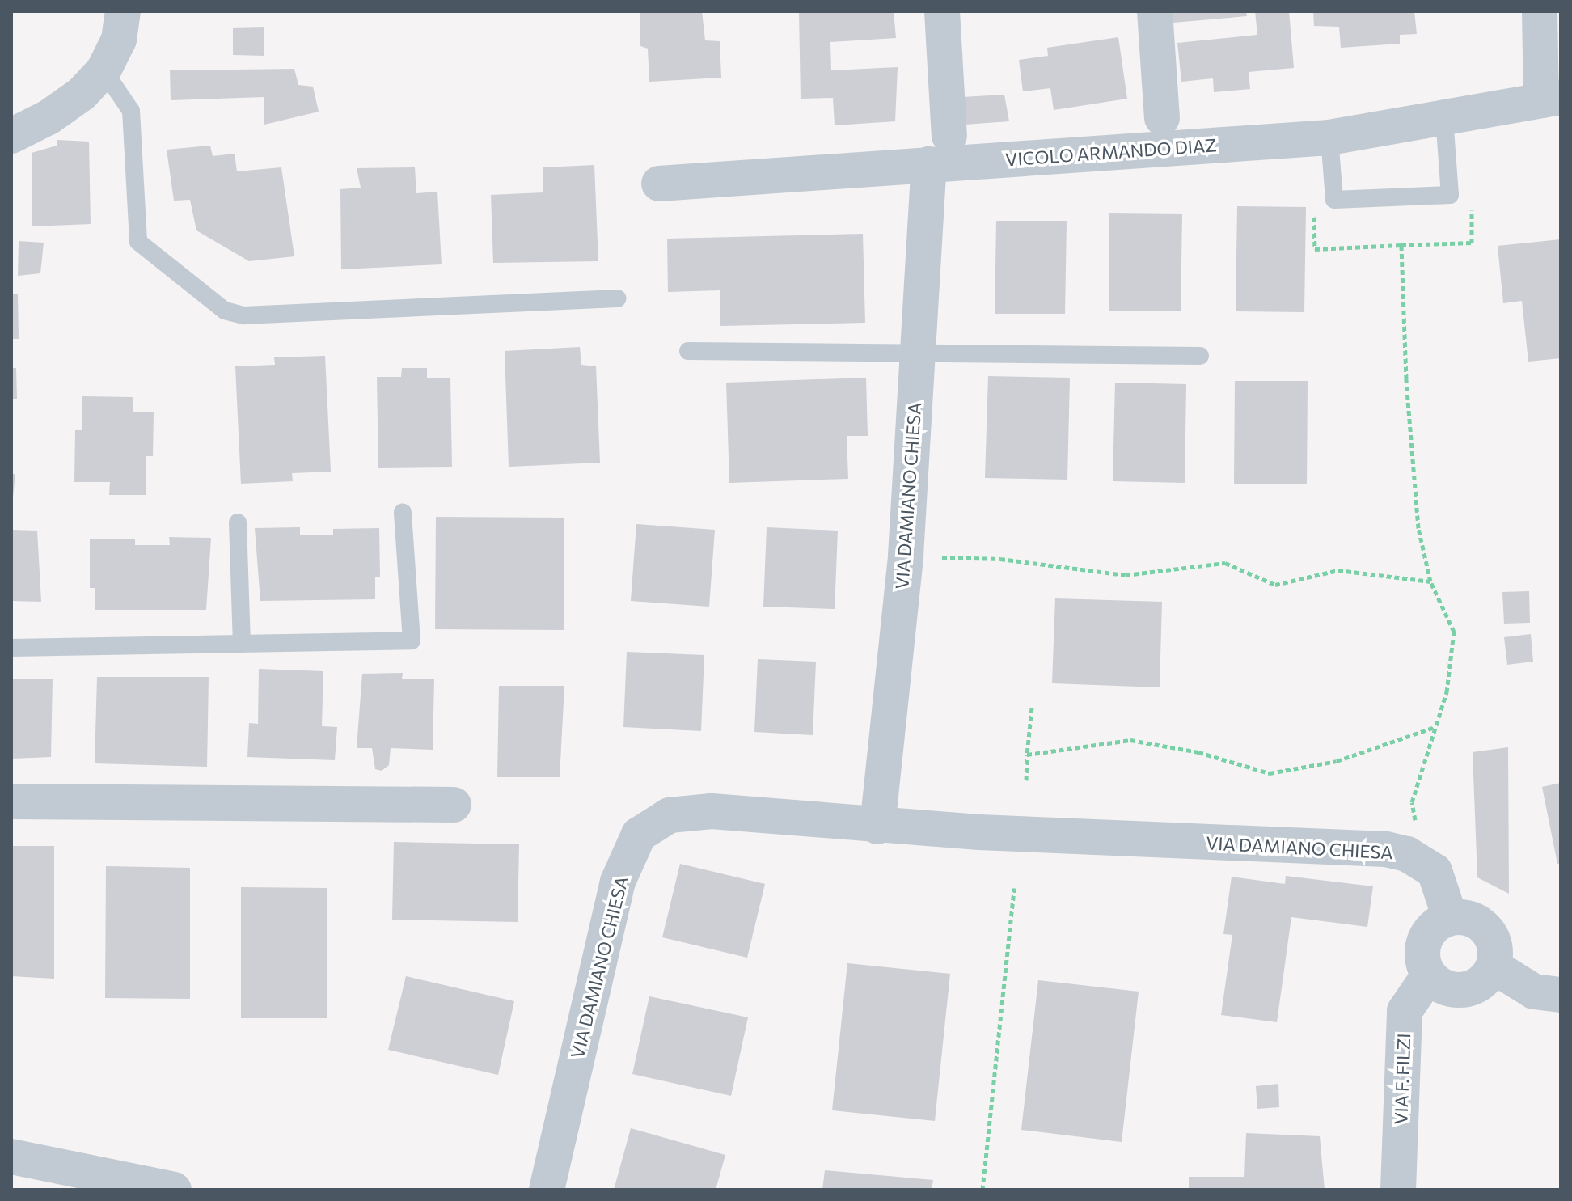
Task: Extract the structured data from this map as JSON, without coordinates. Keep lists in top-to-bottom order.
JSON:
{
  "streets": {
    "street": ["VICOLO ARMANDO DIAZ", "VIA DAMIANO CHIESA", "VIA F. FILZI"]
  },
  "crossings": [
    ["VICOLO ARMANDO DIAZ", "VIA DAMIANO CHIESA"],
    ["VIA DAMIANO CHIESA", "VIA F. FILZI"]
  ]
}
